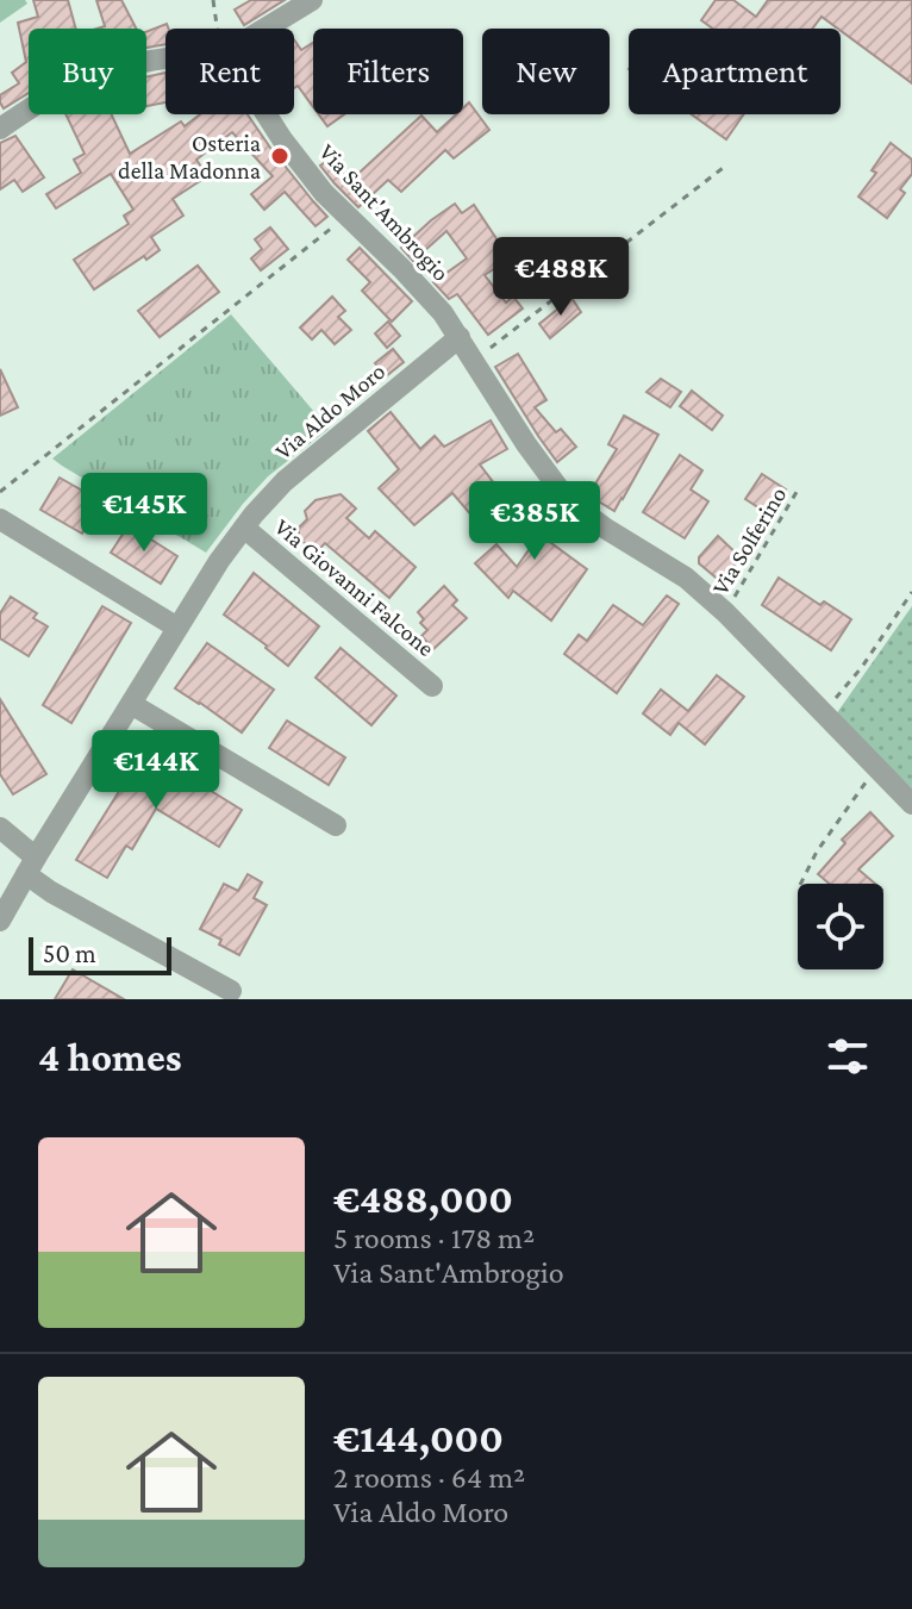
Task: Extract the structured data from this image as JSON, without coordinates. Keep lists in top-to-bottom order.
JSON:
{
  "streets": {
    "street": ["Via Sant'Ambrogio", "Via Aldo Moro", "Via Giovanni Falcone"],
    "path": ["Via Solferino"]
  },
  "crossings": [
    ["Via Sant'Ambrogio", "Via Aldo Moro"],
    ["Via Sant'Ambrogio", "Via Solferino"],
    ["Via Aldo Moro", "Via Giovanni Falcone"]
  ],
  "places": ["Osteria della Madonna"],
  "scale_bar": "50 m",
  "page": {
    "chip": [
      "Buy",
      "Rent",
      "Filters",
      "New",
      "Apartment"
    ],
    "price": [
      "€488K",
      "€145K",
      "€385K",
      "€144K"
    ],
    "scale": "50 m",
    "heading": "4 homes",
    "list": [
      {
        "name": "€488,000",
        "note": "5 rooms · 178 m² · Via Sant'Ambrogio"
      },
      {
        "name": "€144,000",
        "note": "2 rooms · 64 m² · Via Aldo Moro"
      }
    ]
  }
}
